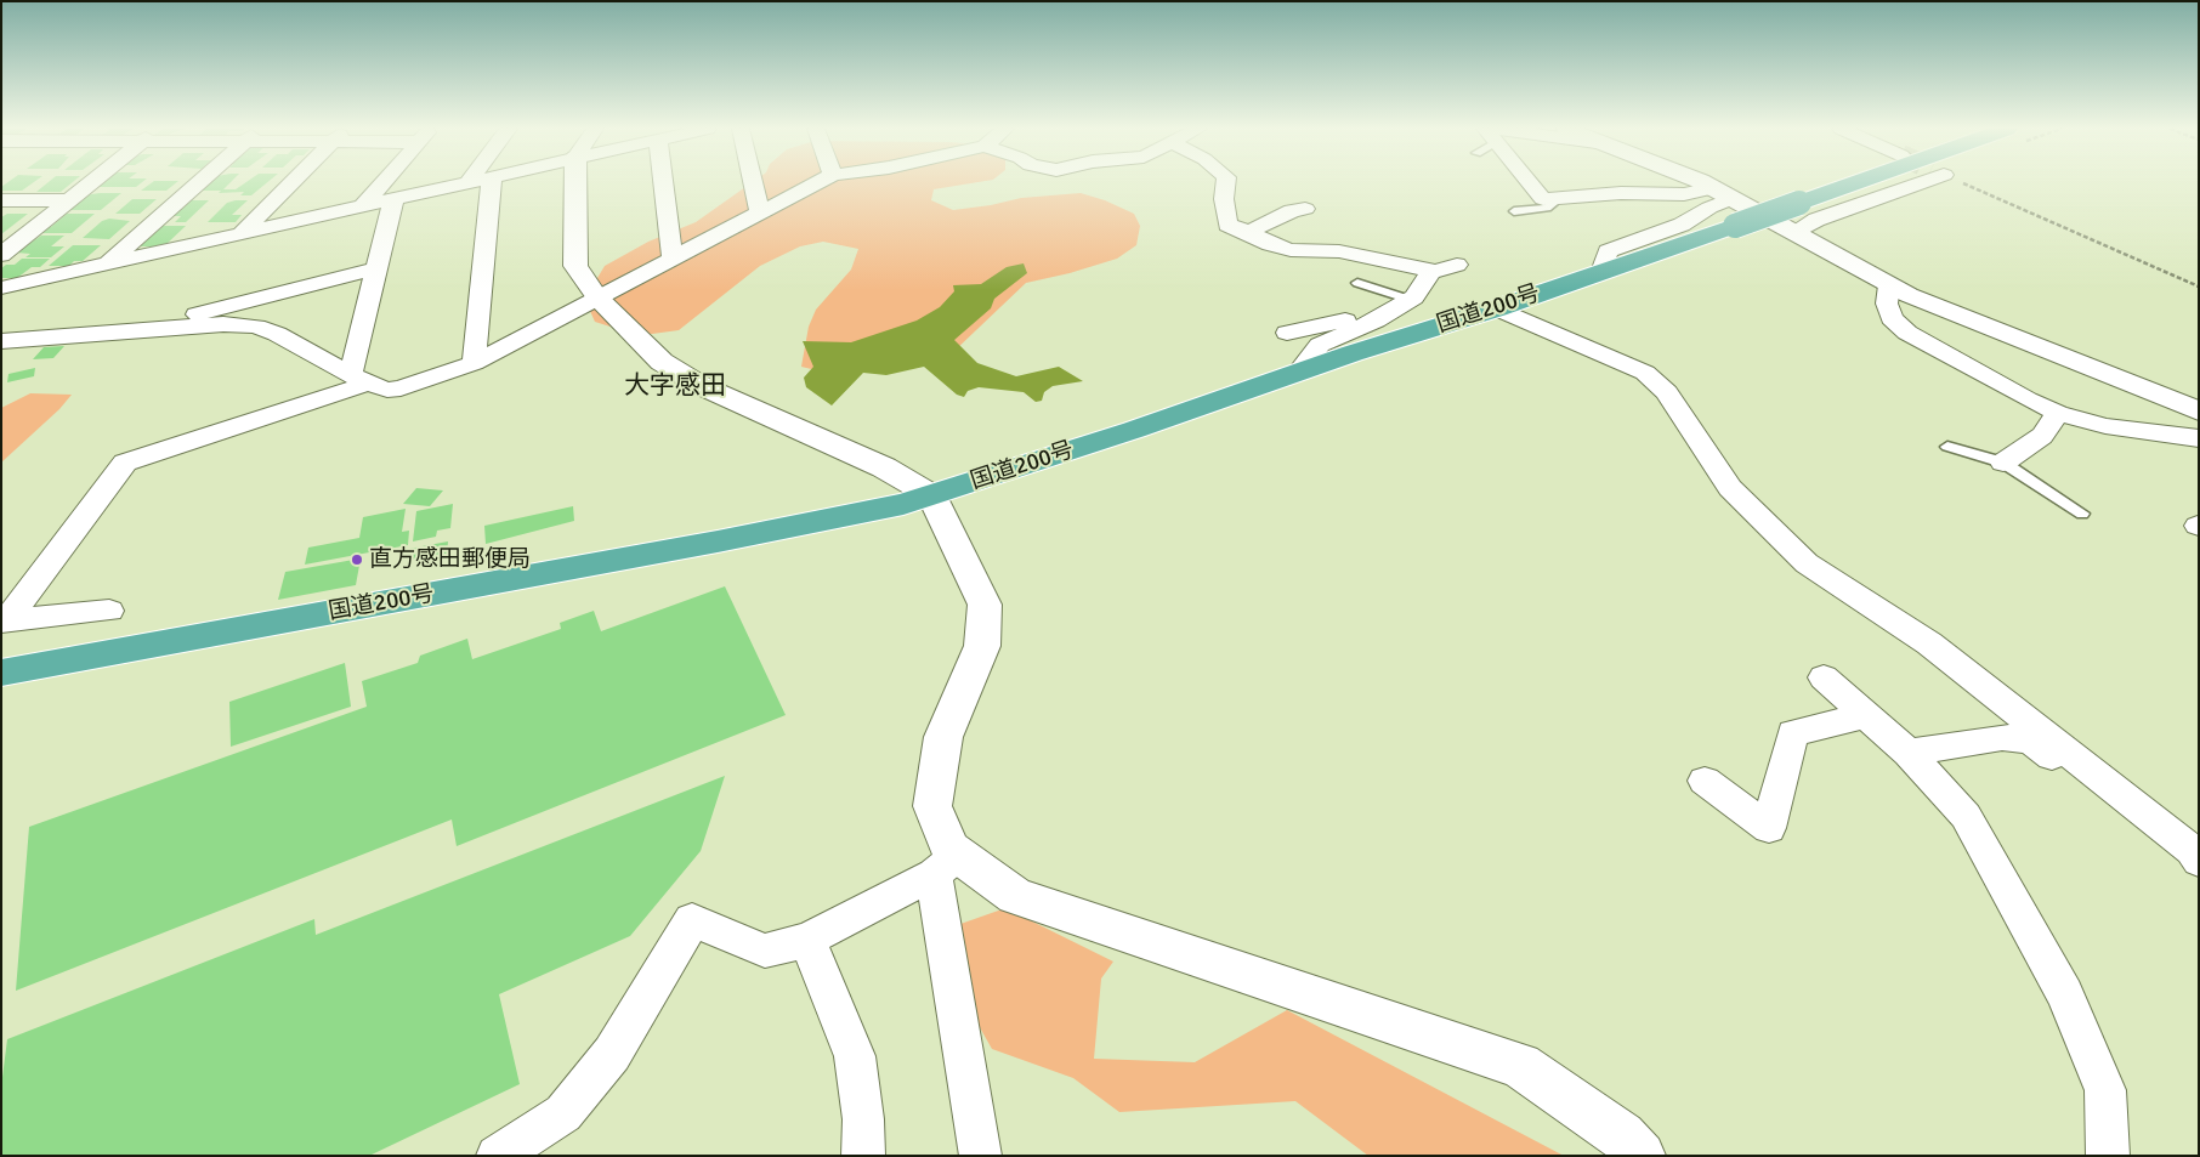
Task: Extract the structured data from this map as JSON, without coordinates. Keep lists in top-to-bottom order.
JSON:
{
  "streets": {
    "highway": ["国道200号"]
  },
  "districts": ["大字感田"],
  "places": ["直方感田郵便局"]
}
